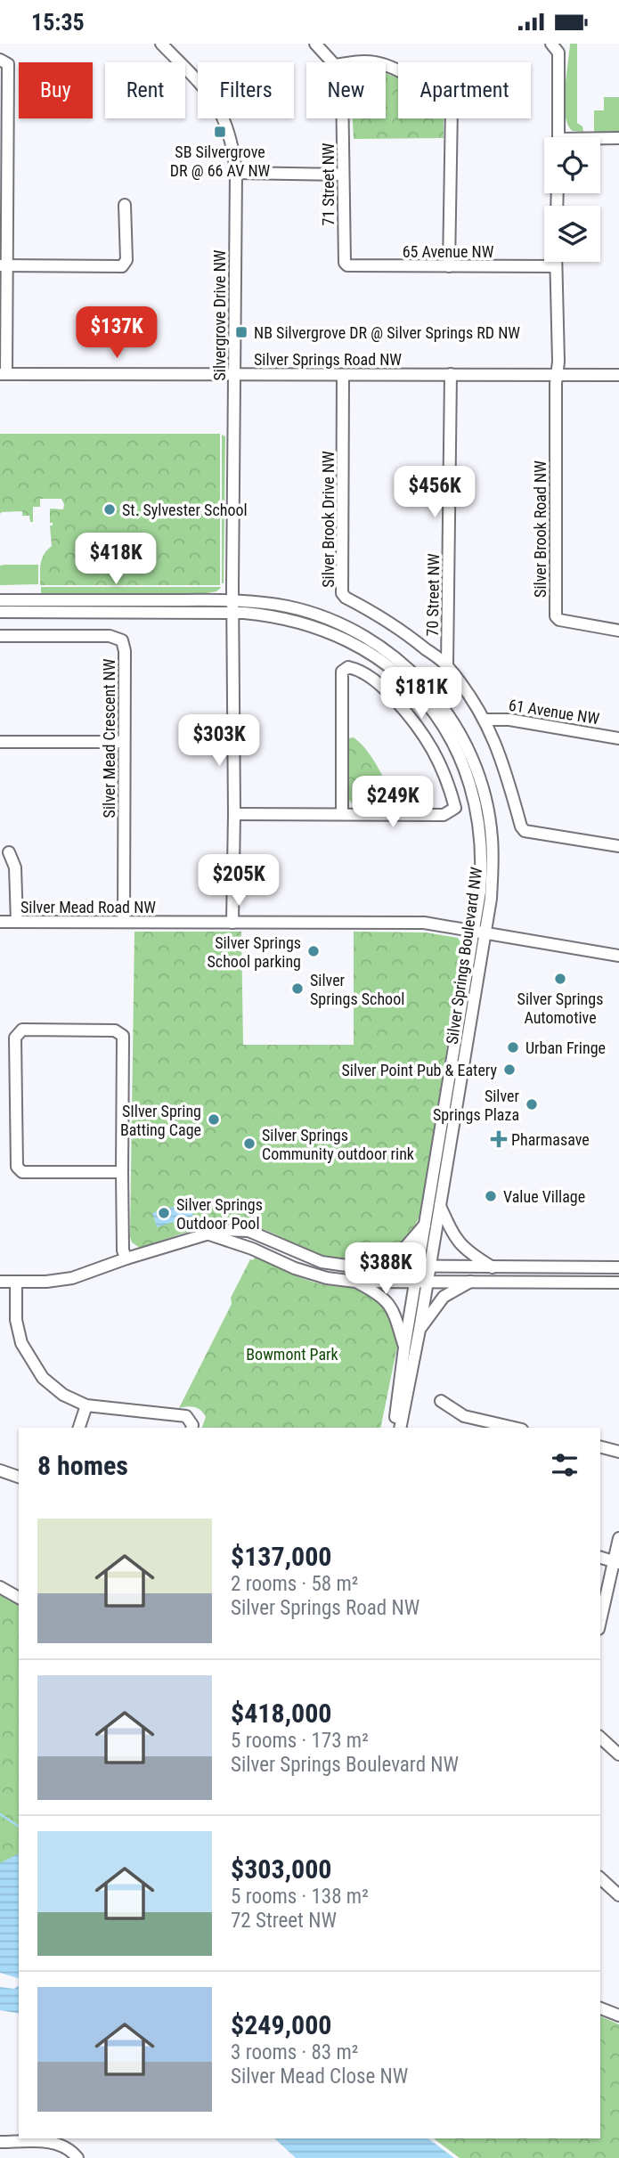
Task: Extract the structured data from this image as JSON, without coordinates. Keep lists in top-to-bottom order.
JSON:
{
  "streets": {
    "street": [
      "71 Street NW",
      "65 Avenue NW",
      "Silvergrove Drive NW",
      "Silver Springs Road NW",
      "Silver Brook Drive NW",
      "Silver Brook Road NW",
      "70 Street NW",
      "61 Avenue NW",
      "Silver Mead Crescent NW",
      "Silver Mead Road NW",
      "Silver Springs Boulevard NW"
    ]
  },
  "crossings": [
    ["71 Street NW", "65 Avenue NW"],
    ["Silvergrove Drive NW", "Silver Springs Road NW"],
    ["Silvergrove Drive NW", "Silver Mead Road NW"],
    ["Silvergrove Drive NW", "Silver Springs Boulevard NW"],
    ["Silver Springs Road NW", "Silver Brook Drive NW"],
    ["Silver Springs Road NW", "Silver Brook Road NW"],
    ["Silver Springs Road NW", "70 Street NW"],
    ["Silver Brook Drive NW", "70 Street NW"],
    ["Silver Brook Drive NW", "61 Avenue NW"],
    ["Silver Mead Crescent NW", "Silver Mead Road NW"],
    ["Silver Mead Road NW", "Silver Springs Boulevard NW"]
  ],
  "parks": ["Bowmont Park"],
  "places": {
    "transit": ["SB Silvergrove DR @ 66 AV NW", "NB Silvergrove DR @ Silver Springs RD NW"],
    "other": [
      "St. Sylvester School",
      "Silver Springs School parking",
      "Silver Springs Automotive",
      "Silver Springs School",
      "Urban Fringe",
      "Silver Point Pub & Eatery",
      "Silver Springs Plaza",
      "SIlver Spring Batting Cage",
      "Silver Springs Community outdoor rink",
      "Value Village",
      "Silver Springs Outdoor Pool"
    ],
    "health": ["Pharmasave"]
  },
  "page": {
    "status": "15:35",
    "chip": [
      "Buy",
      "Rent",
      "Filters",
      "New",
      "Apartment"
    ],
    "price": [
      "$137K",
      "$456K",
      "$418K",
      "$181K",
      "$303K",
      "$249K",
      "$205K",
      "$388K"
    ],
    "heading": "8 homes",
    "list": [
      {
        "name": "$137,000",
        "note": "2 rooms · 58 m² · Silver Springs Road NW"
      },
      {
        "name": "$418,000",
        "note": "5 rooms · 173 m² · Silver Springs Boulevard NW"
      },
      {
        "name": "$303,000",
        "note": "5 rooms · 138 m² · 72 Street NW"
      },
      {
        "name": "$249,000",
        "note": "3 rooms · 83 m² · Silver Mead Close NW"
      }
    ]
  }
}
